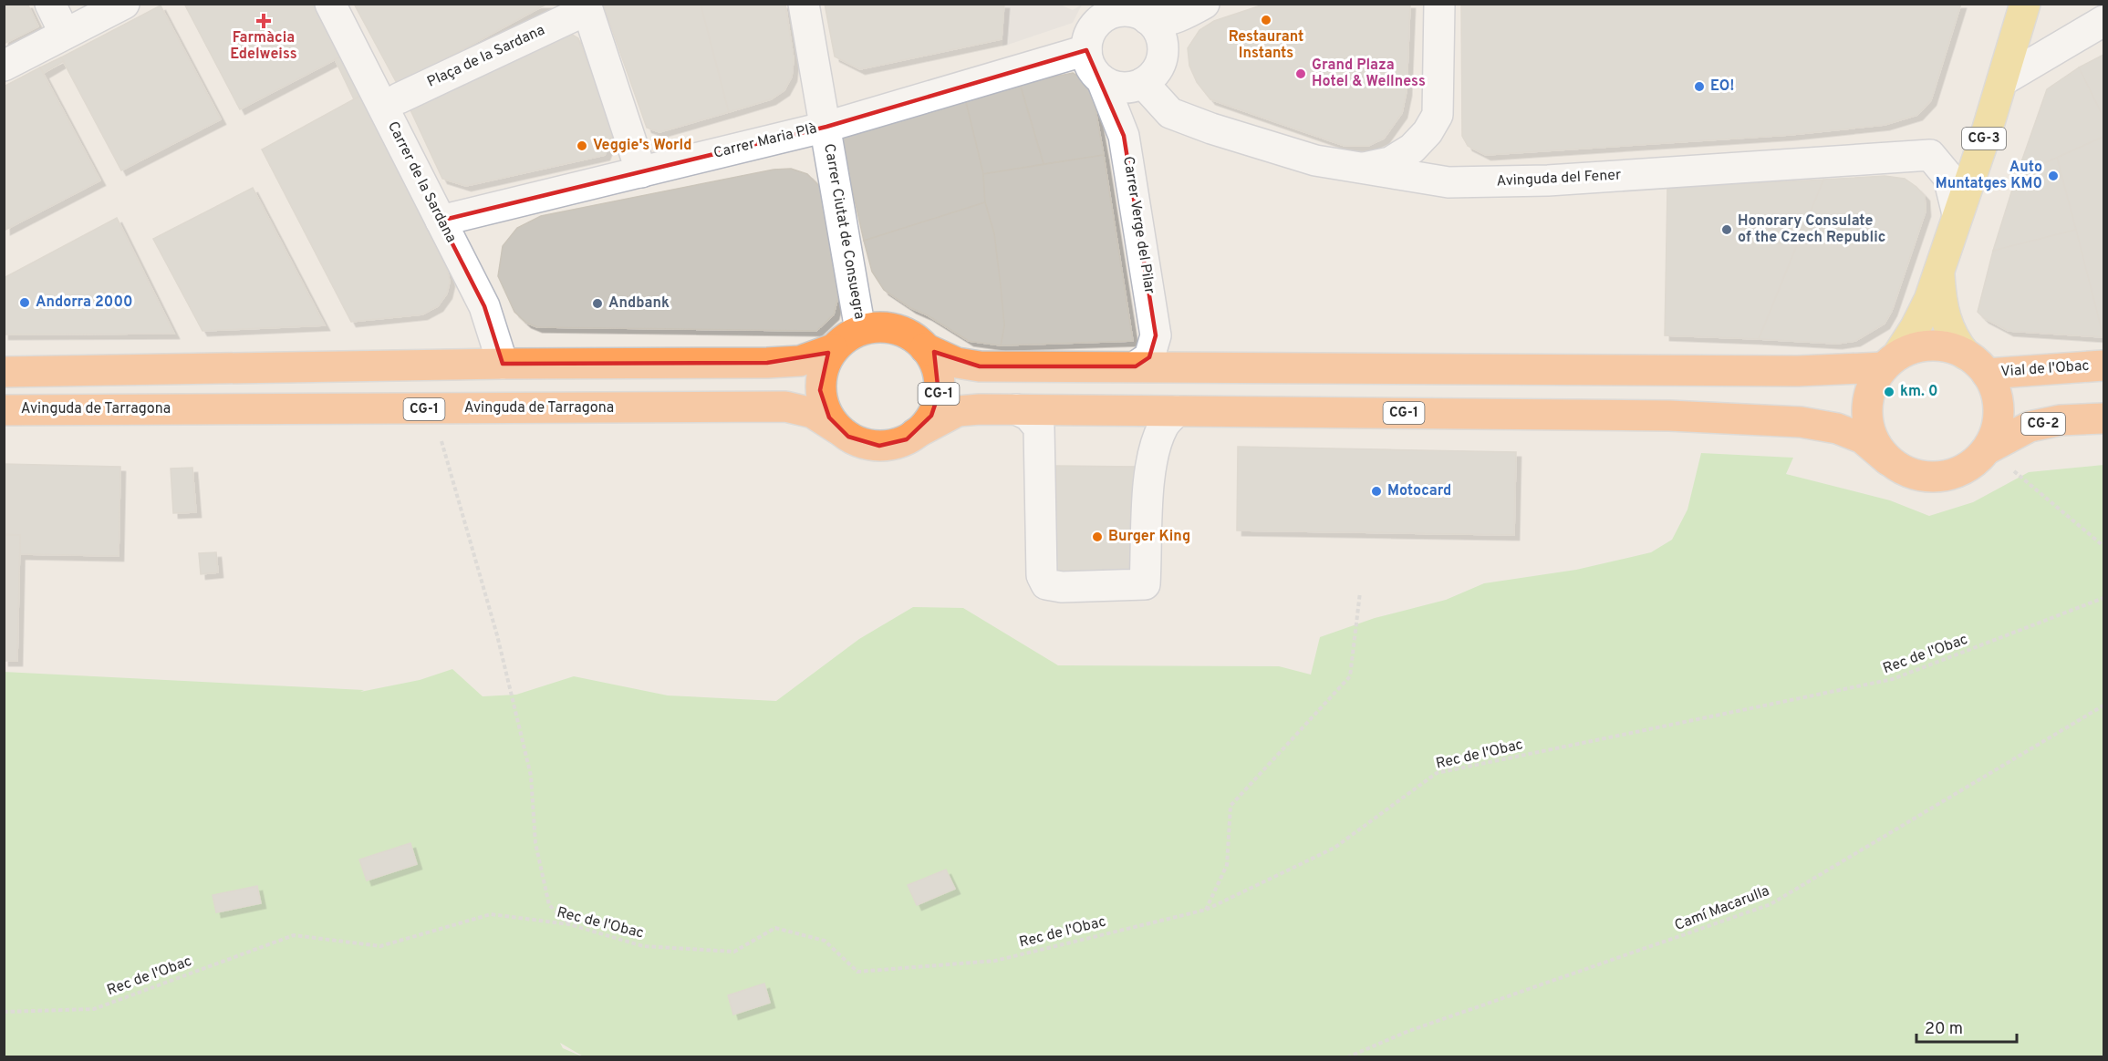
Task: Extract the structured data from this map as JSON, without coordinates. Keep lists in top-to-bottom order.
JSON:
{
  "streets": {
    "highway": [
      "Vial de l'Obac",
      "CG-1",
      "Avinguda de Tarragona",
      "CG-2"
    ],
    "main road": ["CG-3"],
    "street": [
      "Plaça de la Sardana",
      "Carrer Maria Plà",
      "Avinguda del Fener",
      "Carrer de la Sardana",
      "Carrer Verge del Pilar",
      "Carrer Ciutat de Consuegra"
    ],
    "path": ["Rec de l'Obac", "Camí Macarulla"]
  },
  "crossings": [
    ["CG-3", "Avinguda del Fener"],
    ["CG-3", "Vial de l'Obac"],
    ["CG-3", "CG-1"],
    ["CG-3", "CG-2"],
    ["Carrer Maria Plà", "Avinguda del Fener"],
    ["Carrer Maria Plà", "Carrer de la Sardana"],
    ["Carrer Maria Plà", "Carrer Verge del Pilar"],
    ["Carrer Maria Plà", "Carrer Ciutat de Consuegra"],
    ["Avinguda del Fener", "Carrer Verge del Pilar"],
    ["Carrer Verge del Pilar", "CG-1"],
    ["Carrer Ciutat de Consuegra", "CG-1"],
    ["Carrer Ciutat de Consuegra", "Avinguda de Tarragona"],
    ["Vial de l'Obac", "CG-1"],
    ["Vial de l'Obac", "CG-2"],
    ["CG-1", "Avinguda de Tarragona"],
    ["CG-1", "CG-2"]
  ],
  "places": {
    "other": [
      "Restaurant Instants",
      "Grand Plaza Hotel & Wellness",
      "EO!",
      "Veggie's World",
      "Auto Muntatges KM0",
      "Honorary Consulate of the Czech Republic",
      "Andorra 2000",
      "Andbank",
      "km. 0",
      "Motocard",
      "Burger King"
    ],
    "health": ["Farmàcia Edelweiss"]
  },
  "scale_bar": "20 m"
}
